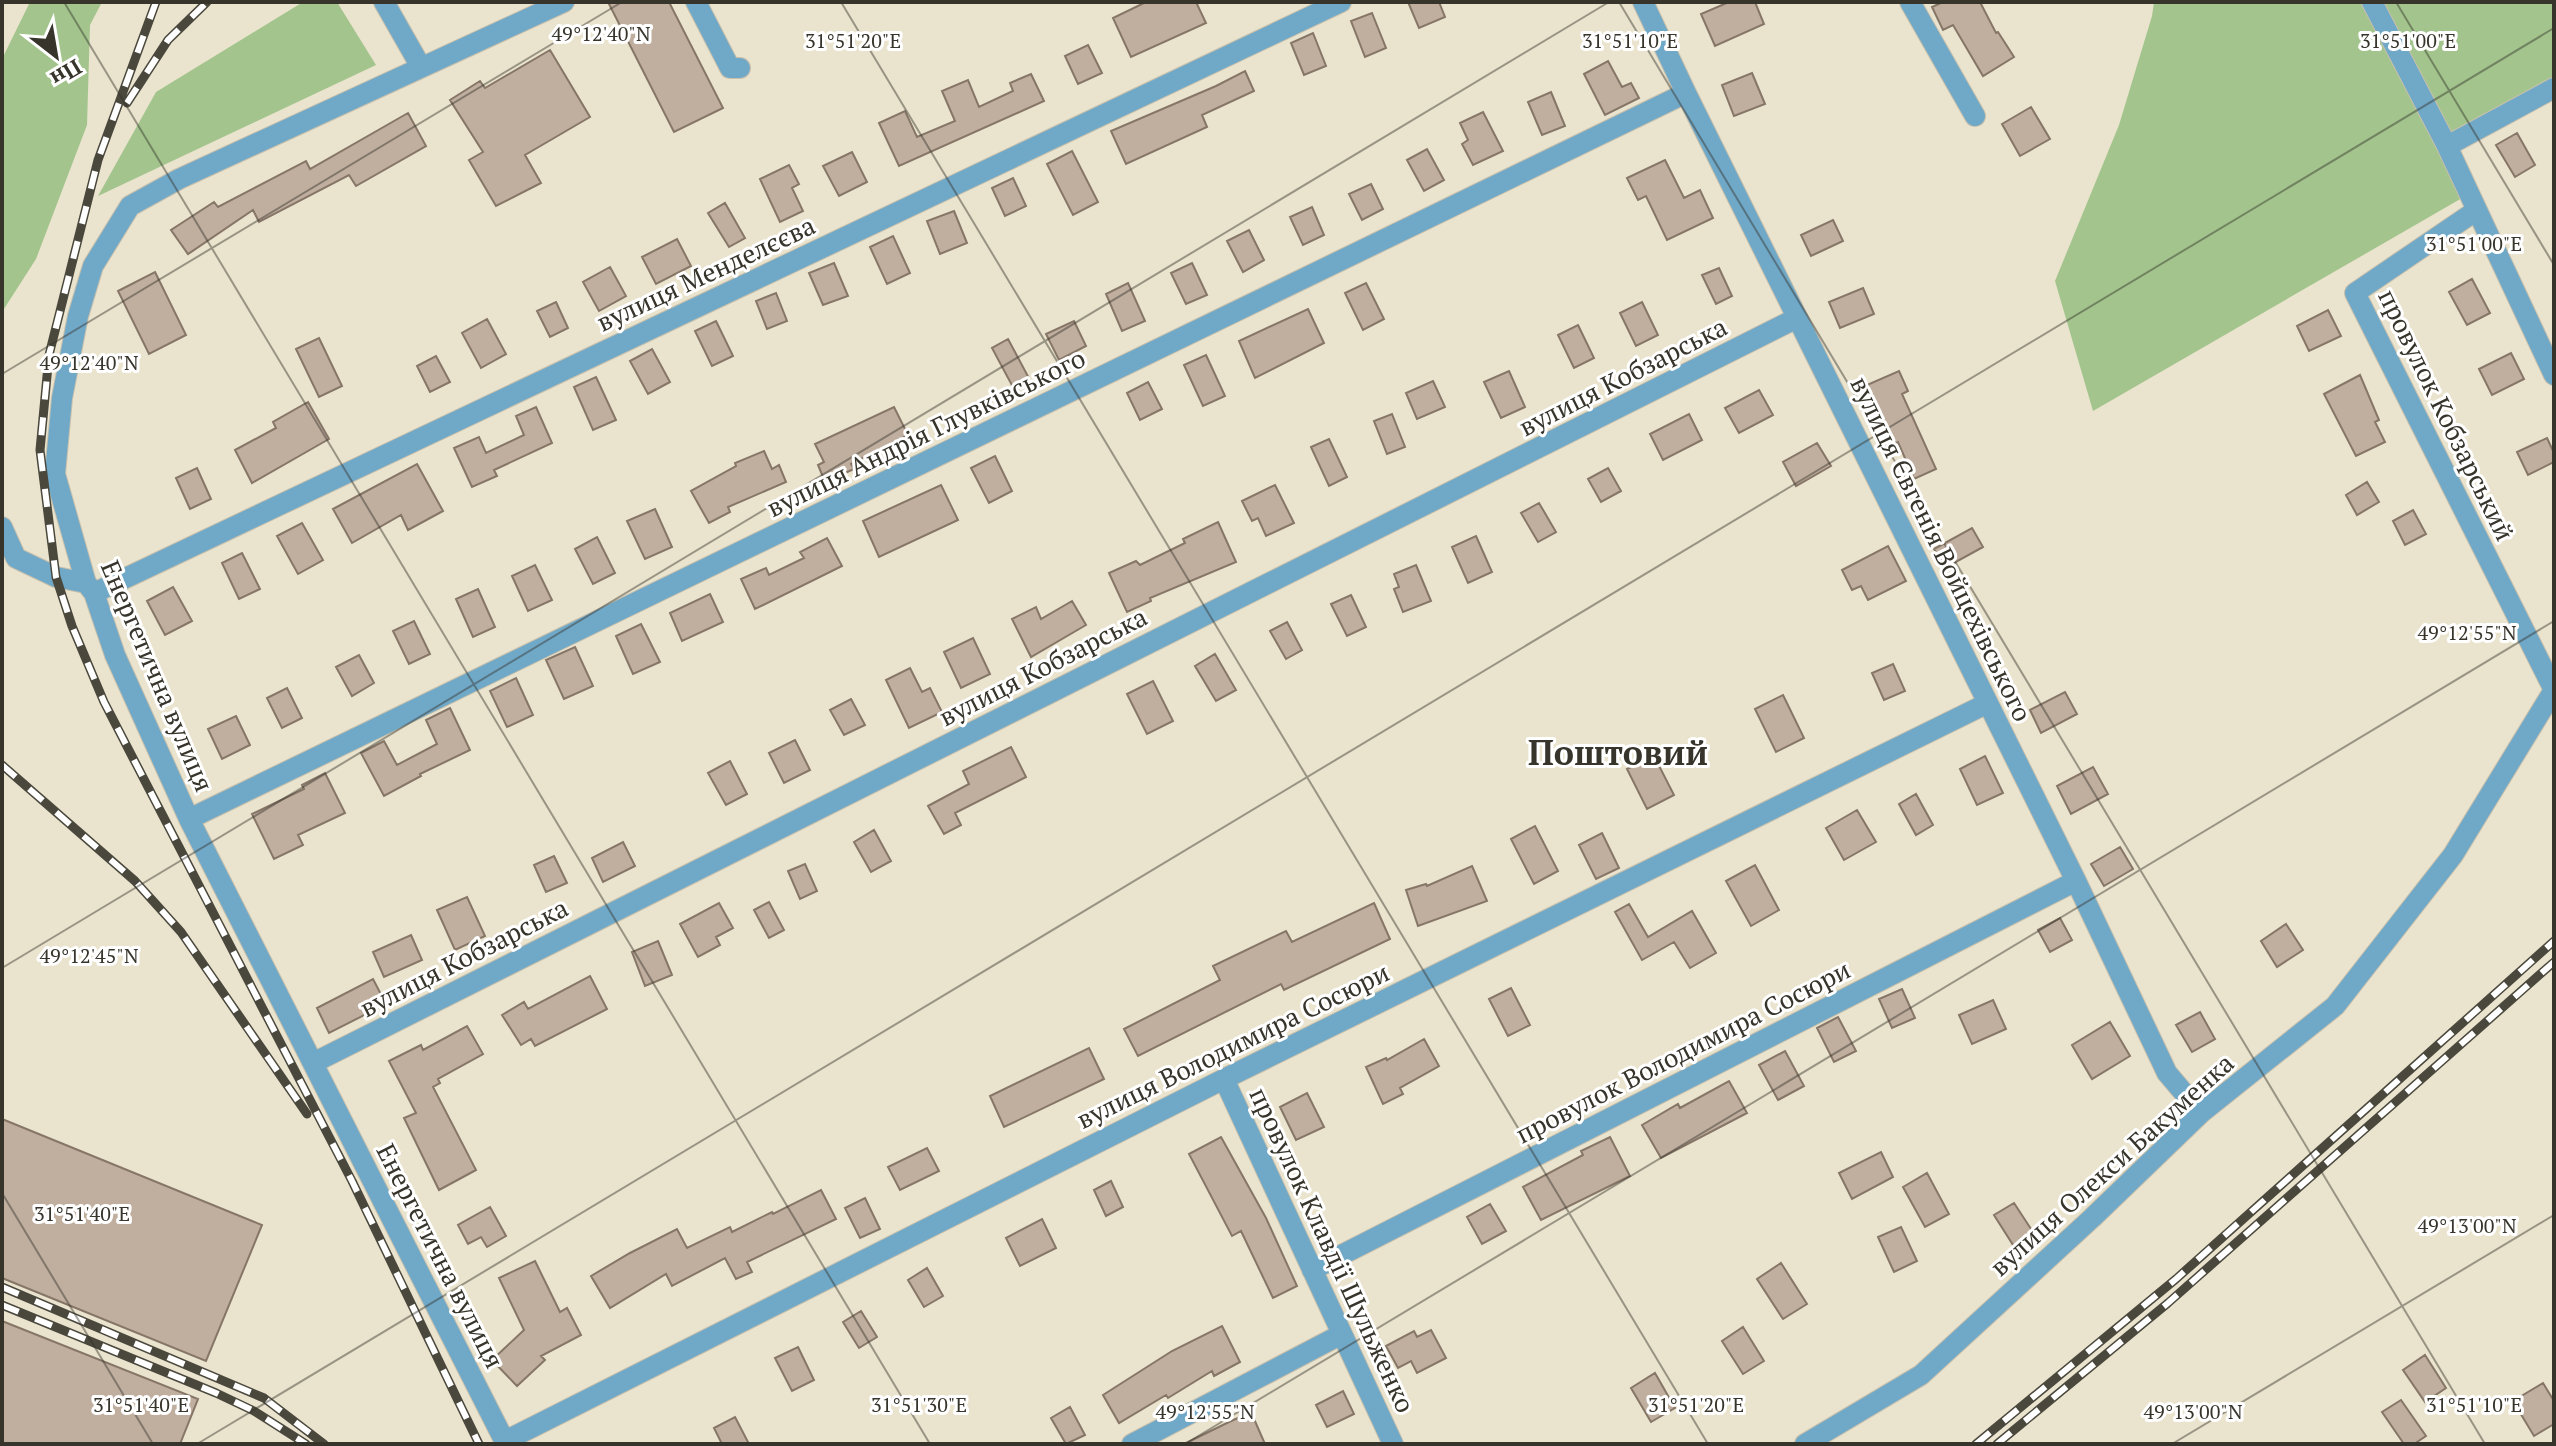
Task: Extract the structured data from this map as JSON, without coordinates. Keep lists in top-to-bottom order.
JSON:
{
  "streets": {
    "street": [
      "вулиця Менделєєва",
      "вулиця Кобзарська",
      "провулок Кобзарський",
      "вулиця Андрія Глувківського",
      "вулиця Євгенія Войцехівського",
      "Енергетична вулиця",
      "вулиця Володимира Сосюри",
      "провулок Володимира Сосюри",
      "вулиця Олекси Бакуменка",
      "провулок Клавдії Шульженко"
    ]
  },
  "crossings": [
    ["вулиця Менделєєва", "Енергетична вулиця"],
    ["вулиця Кобзарська", "вулиця Євгенія Войцехівського"],
    ["вулиця Кобзарська", "Енергетична вулиця"],
    ["провулок Кобзарський", "вулиця Олекси Бакуменка"],
    ["вулиця Андрія Глувківського", "вулиця Євгенія Войцехівського"],
    ["вулиця Андрія Глувківського", "Енергетична вулиця"],
    ["вулиця Євгенія Войцехівського", "вулиця Володимира Сосюри"],
    ["вулиця Євгенія Войцехівського", "провулок Володимира Сосюри"],
    ["вулиця Євгенія Войцехівського", "вулиця Олекси Бакуменка"],
    ["Енергетична вулиця", "вулиця Володимира Сосюри"],
    ["вулиця Володимира Сосюри", "провулок Клавдії Шульженко"],
    ["провулок Володимира Сосюри", "провулок Клавдії Шульженко"]
  ],
  "districts": ["Поштовий"],
  "north": "bottom right",
  "coordinates": [
    "49°12'40\"N",
    "31°51'20\"E",
    "31°51'10\"E",
    "31°51'00\"E",
    "49°12'55\"N",
    "49°12'45\"N",
    "31°51'40\"E",
    "49°13'00\"N",
    "31°51'30\"E"
  ]
}
